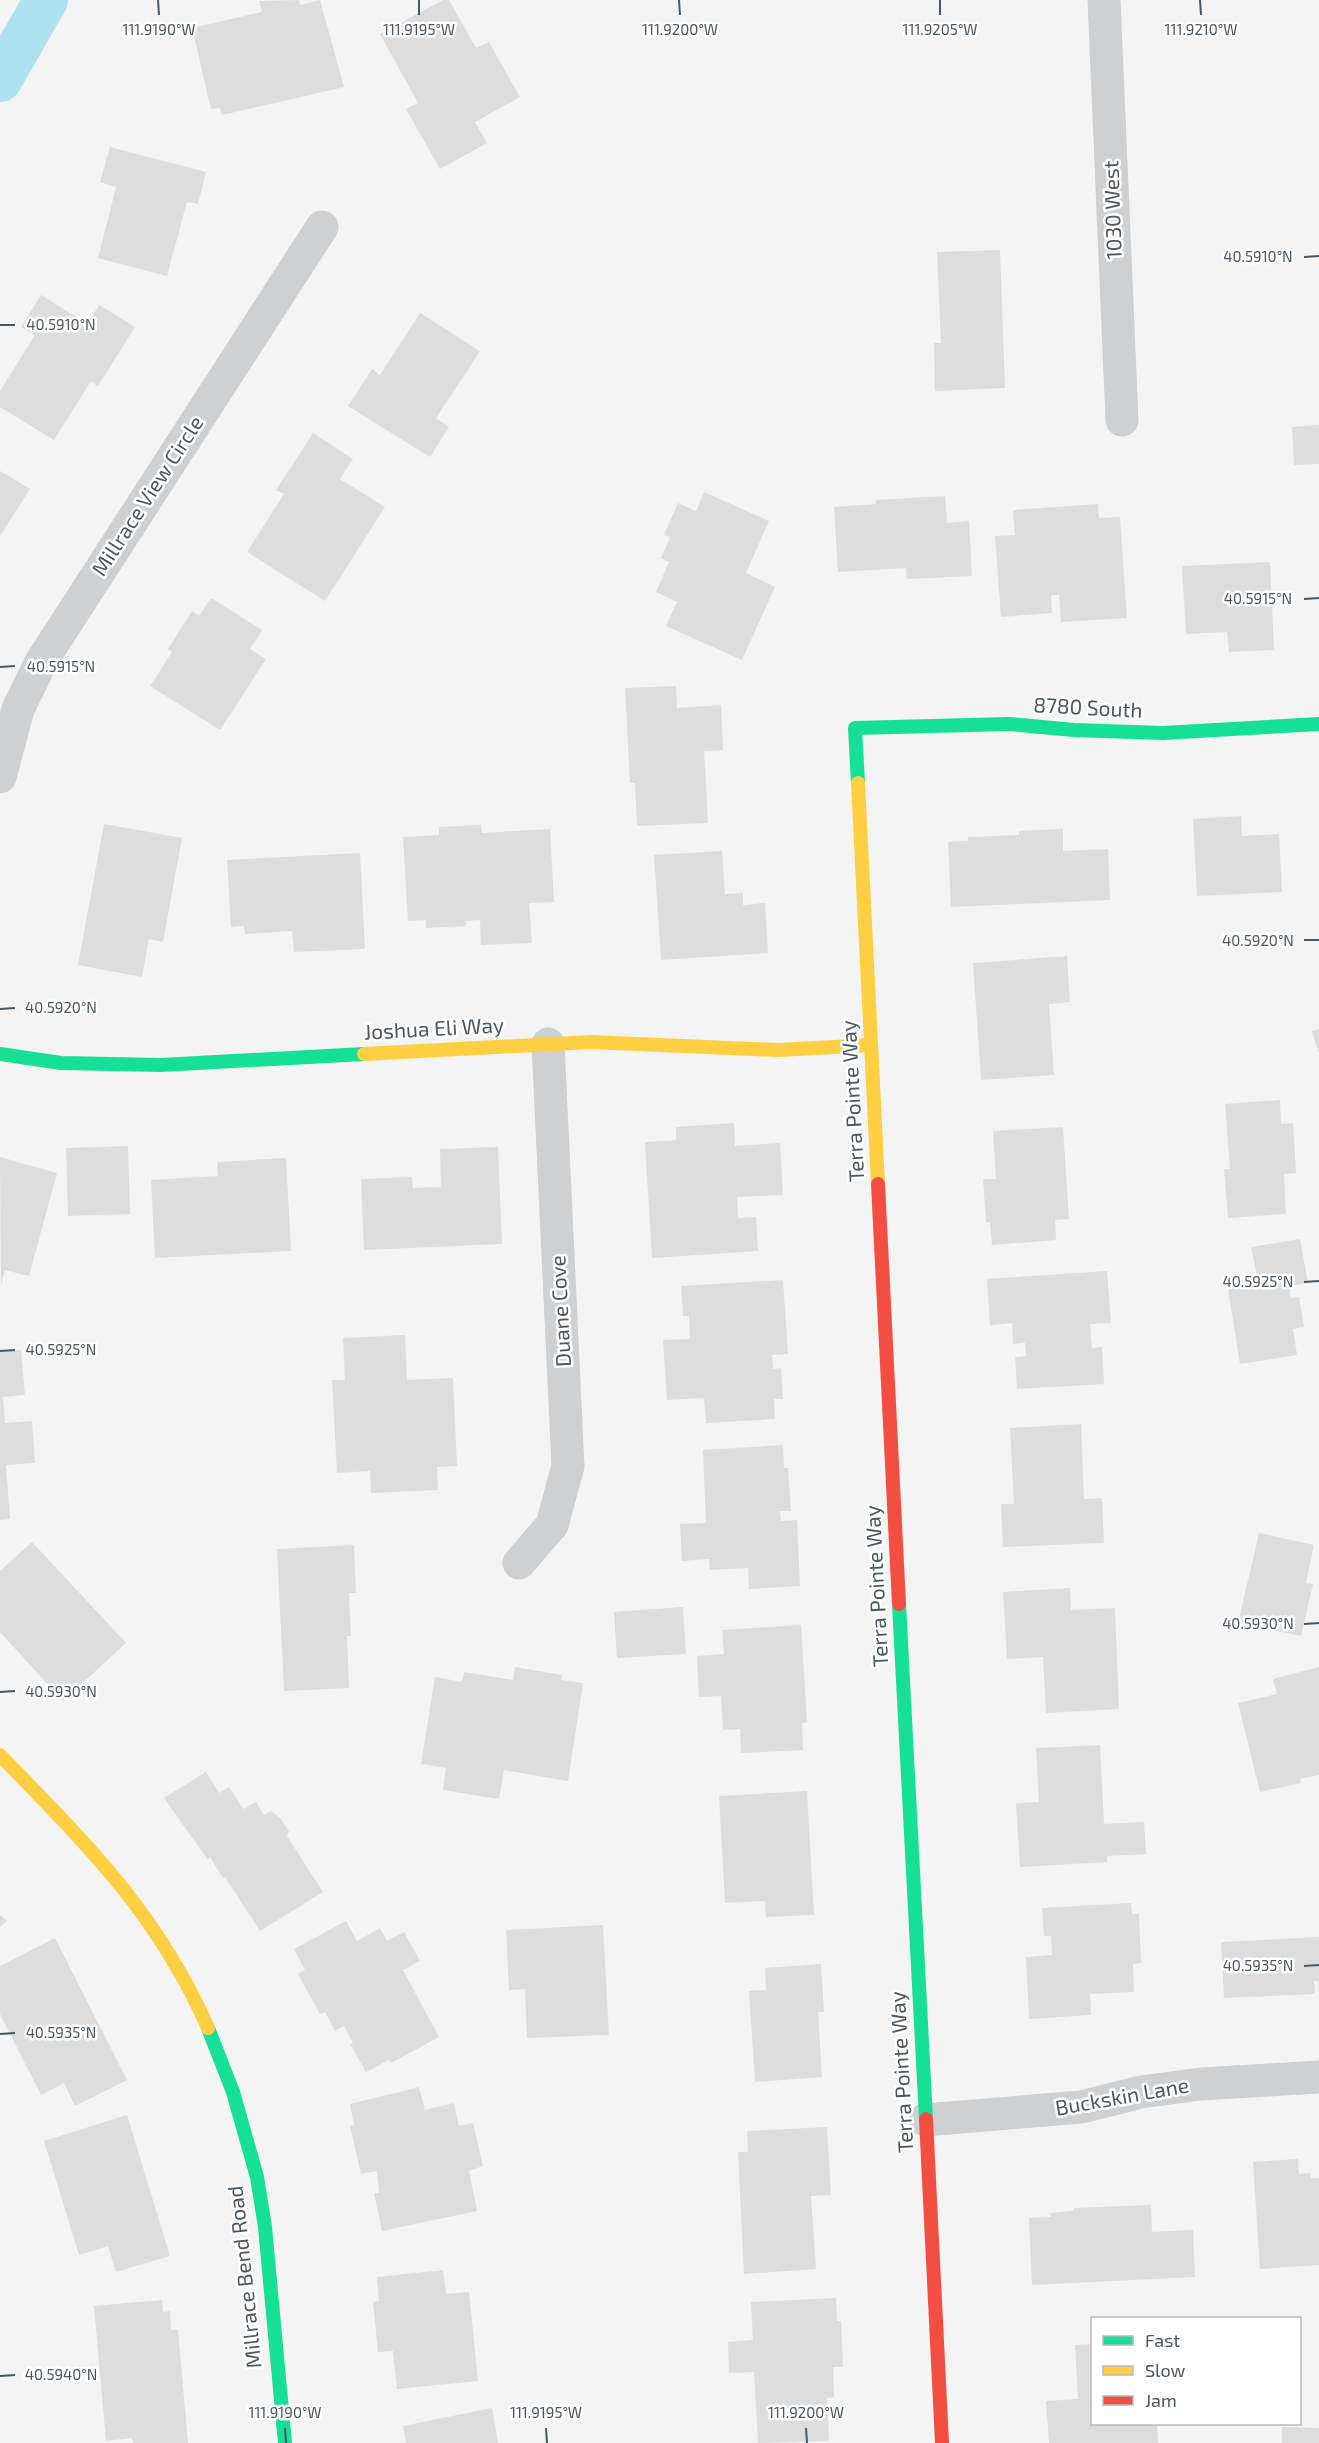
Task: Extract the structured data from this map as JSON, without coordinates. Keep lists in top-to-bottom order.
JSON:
{
  "streets": {
    "street": [
      "1030 West",
      "Millrace View Circle",
      "8780 South",
      "Joshua Eli Way",
      "Terra Pointe Way",
      "Duane Cove",
      "Buckskin Lane",
      "Millrace Bend Road"
    ]
  },
  "crossings": [
    ["8780 South", "Terra Pointe Way"],
    ["Joshua Eli Way", "Terra Pointe Way"],
    ["Joshua Eli Way", "Duane Cove"],
    ["Terra Pointe Way", "Buckskin Lane"]
  ],
  "legend": ["Fast", "Slow", "Jam"],
  "coordinates": [
    "111.9190°W",
    "111.9195°W",
    "111.9200°W",
    "111.9205°W",
    "111.9210°W",
    "40.5910°N",
    "40.5915°N",
    "40.5920°N",
    "40.5925°N",
    "40.5930°N",
    "40.5935°N",
    "40.5940°N"
  ]
}
